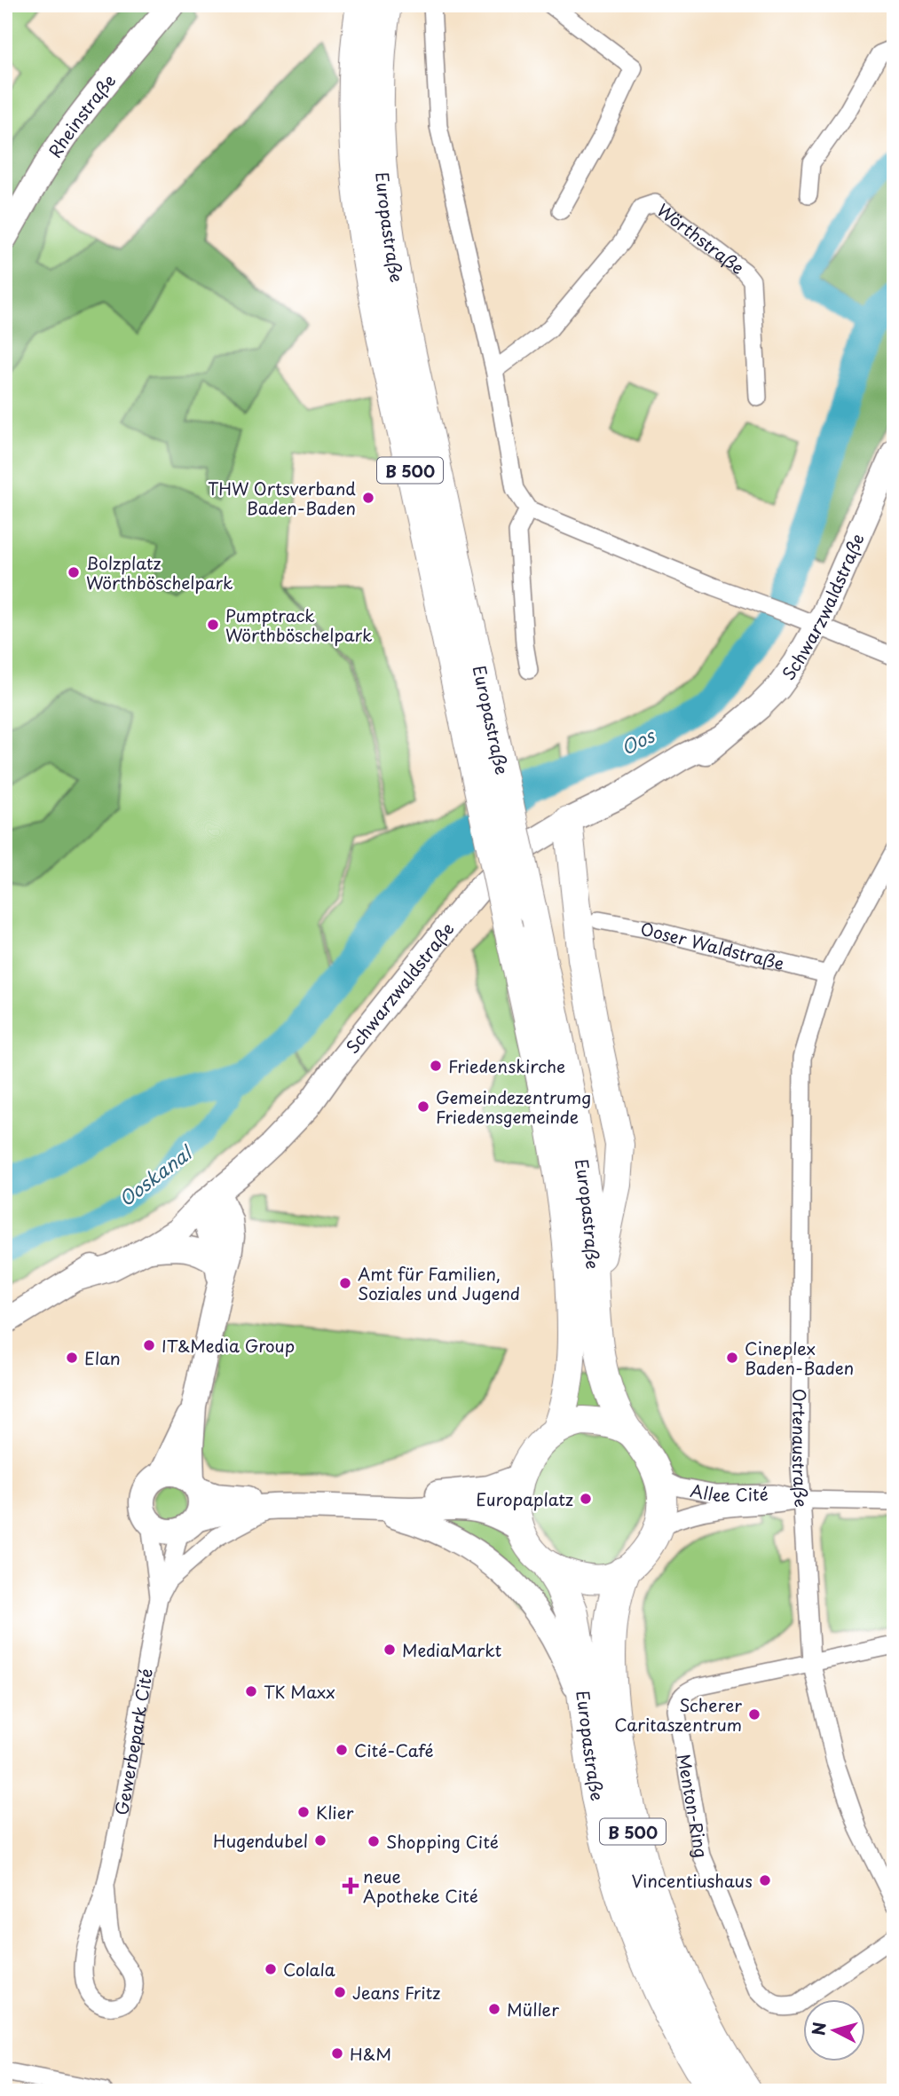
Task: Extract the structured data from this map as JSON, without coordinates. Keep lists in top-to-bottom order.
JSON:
{
  "streets": {
    "highway": ["Europastraße", "B 500"],
    "street": [
      "Rheinstraße",
      "Wörthstraße",
      "Schwarzwaldstraße",
      "Ooser Waldstraße",
      "Ortenaustraße",
      "Allee Cité",
      "Gewerbepark Cité",
      "Menton-Ring"
    ]
  },
  "crossings": [
    ["Europastraße", "B 500"],
    ["Europastraße", "Allee Cité"],
    ["B 500", "Allee Cité"],
    ["Schwarzwaldstraße", "Gewerbepark Cité"],
    ["Ooser Waldstraße", "Ortenaustraße"],
    ["Ortenaustraße", "Allee Cité"],
    ["Ortenaustraße", "Menton-Ring"]
  ],
  "water": ["Oos", "Ooskanal"],
  "places": {
    "other": [
      "THW Ortsverband Baden-Baden",
      "Bolzplatz Wörthböschelpark",
      "Pumptrack Wörthböschelpark",
      "Friedenskirche",
      "Gemeindezentrumg Friedensgemeinde",
      "Amt für Familien, Soziales und Jugend",
      "IT&Media Group",
      "Elan",
      "Cineplex Baden-Baden",
      "Europaplatz",
      "MediaMarkt",
      "TK Maxx",
      "Scherer Caritaszentrum",
      "Cité-Café",
      "Klier",
      "Hugendubel",
      "Shopping Cité",
      "Vincentiushaus",
      "Colala",
      "Jeans Fritz",
      "Müller",
      "H&M"
    ],
    "health": ["neue Apotheke Cité"]
  },
  "north": "left"
}
